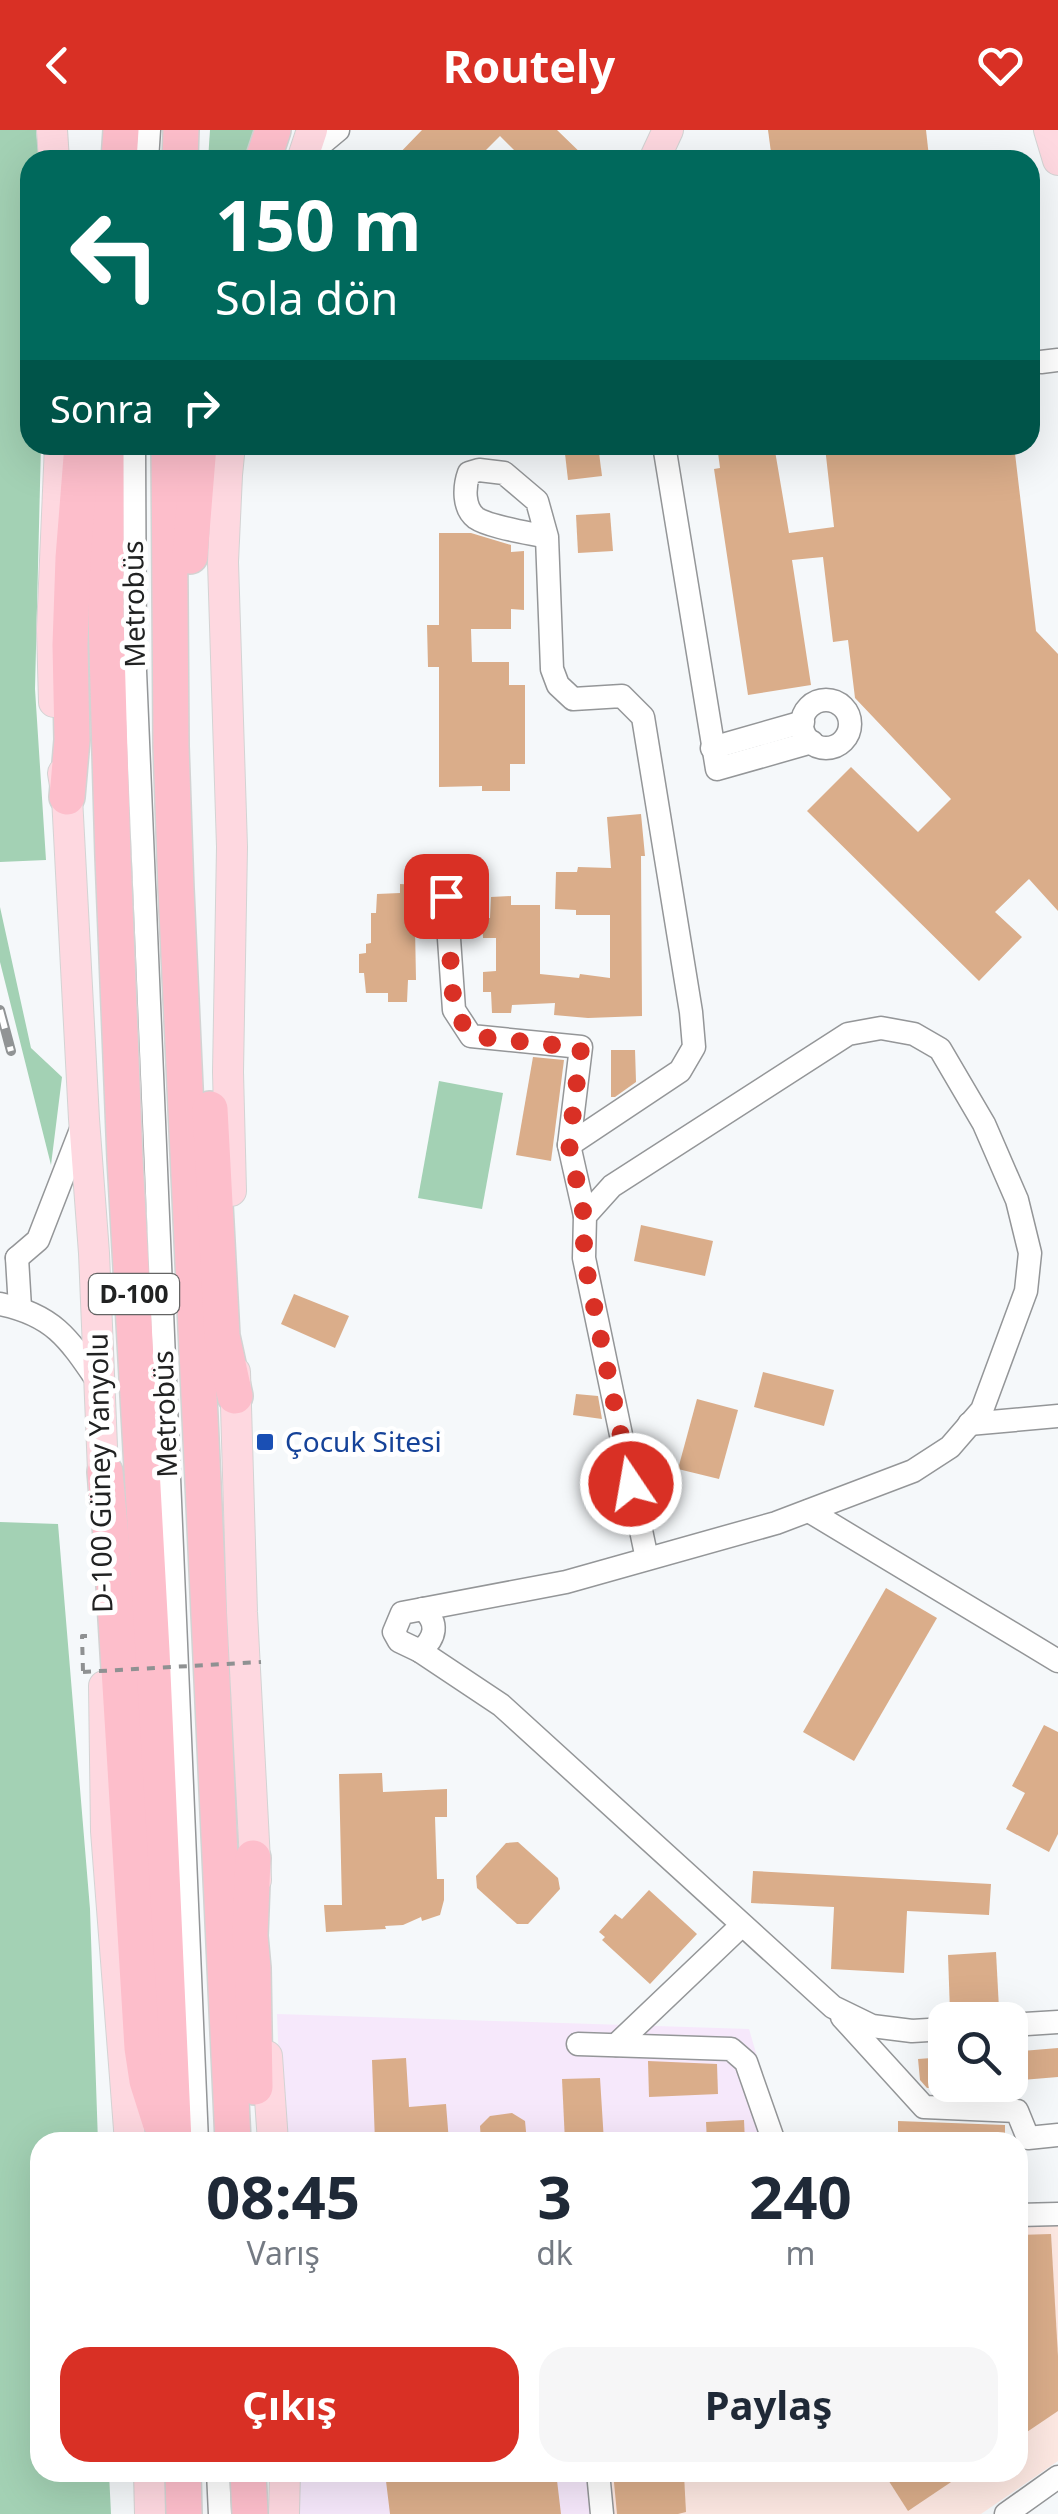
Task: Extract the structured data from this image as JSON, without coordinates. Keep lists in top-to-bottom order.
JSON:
{
  "streets": {
    "highway": ["D-100"],
    "main road": ["D-100 Güney Yanyolu"],
    "street": ["Metrobüs"]
  },
  "places": {
    "transit": ["Çocuk Sitesi"]
  },
  "page": {
    "header": "Routely",
    "turn": ["150 m", "Sola dön"],
    "then": "Sonra",
    "eta": [
      "08:45",
      "Varış",
      "3",
      "dk",
      "240",
      "m"
    ],
    "buttons": ["Çıkış", "Paylaş"]
  }
}
